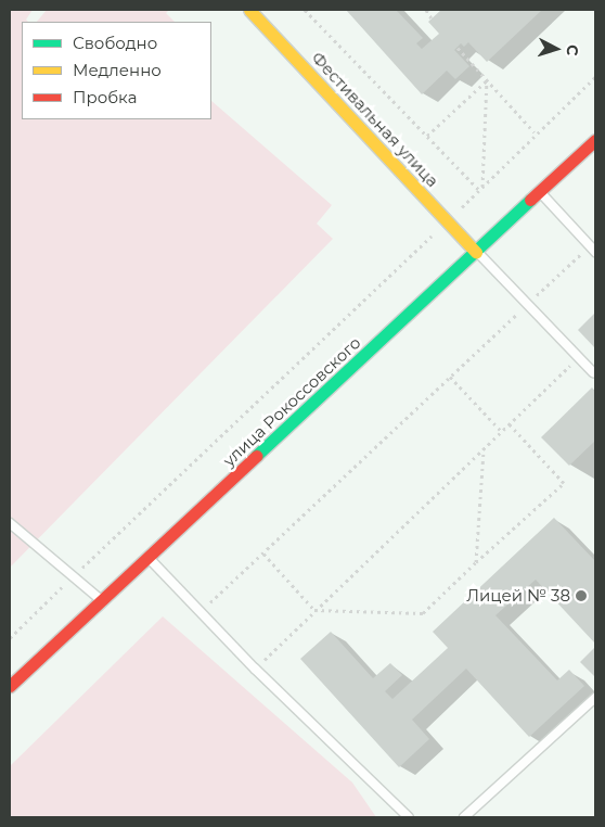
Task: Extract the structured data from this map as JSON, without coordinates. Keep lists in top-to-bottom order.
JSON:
{
  "streets": {
    "street": ["Фестивальная улица", "улица Рокоссовского"]
  },
  "crossings": [
    ["Фестивальная улица", "улица Рокоссовского"]
  ],
  "places": ["Лицей № 38"],
  "legend": ["Свободно", "Медленно", "Пробка"],
  "north": "right"
}
